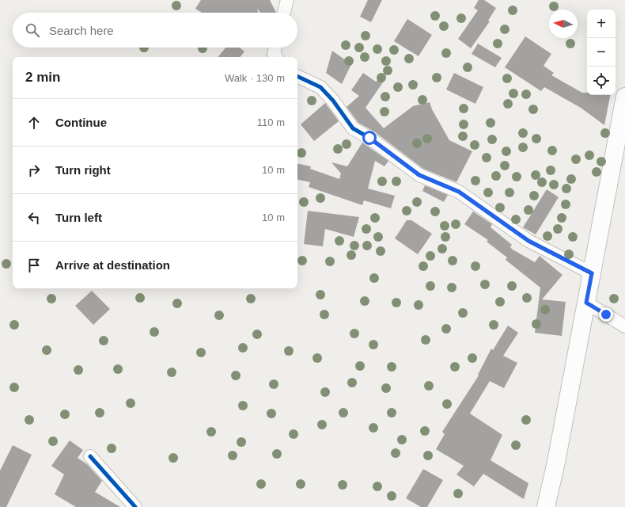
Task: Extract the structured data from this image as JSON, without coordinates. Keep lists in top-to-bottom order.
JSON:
{
  "north": "left",
  "page": {
    "map_buttons": ["+", "−"],
    "search": "Search here",
    "heading": ["2 min", "Walk · 130 m"],
    "list": [
      ["Continue", "110 m"],
      ["Turn right", "10 m"],
      ["Turn left", "10 m"],
      "Arrive at destination"
    ]
  }
}
